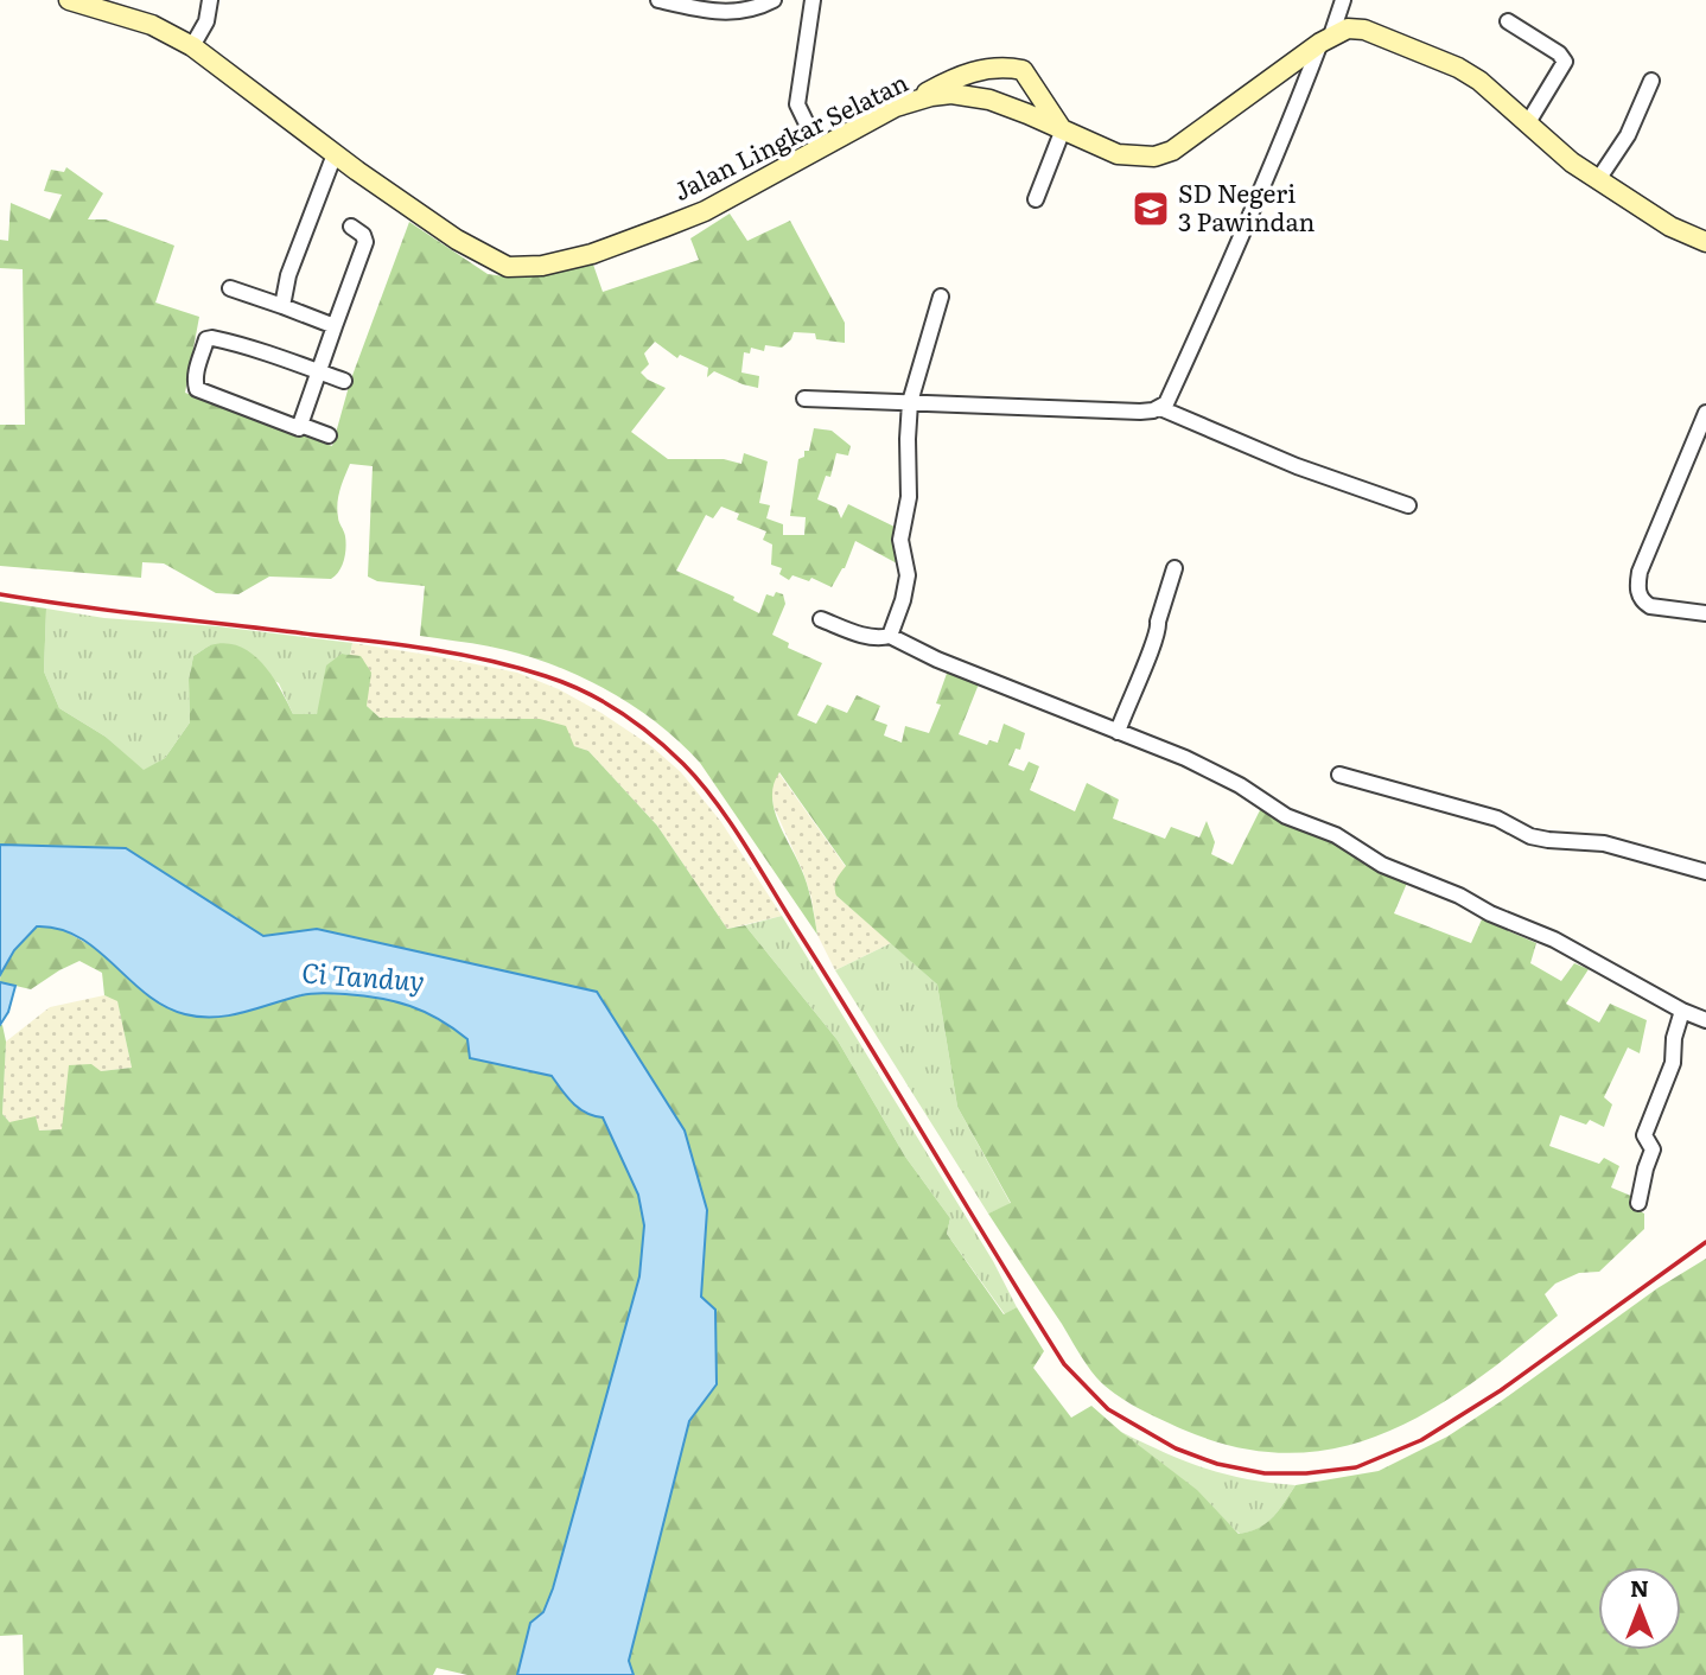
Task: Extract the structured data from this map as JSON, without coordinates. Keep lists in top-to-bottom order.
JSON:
{
  "streets": {
    "street": ["Jalan Lingkar Selatan"]
  },
  "water": ["Ci Tanduy"],
  "places": {
    "school or university": ["SD Negeri 3 Pawindan"]
  },
  "north": "top"
}
